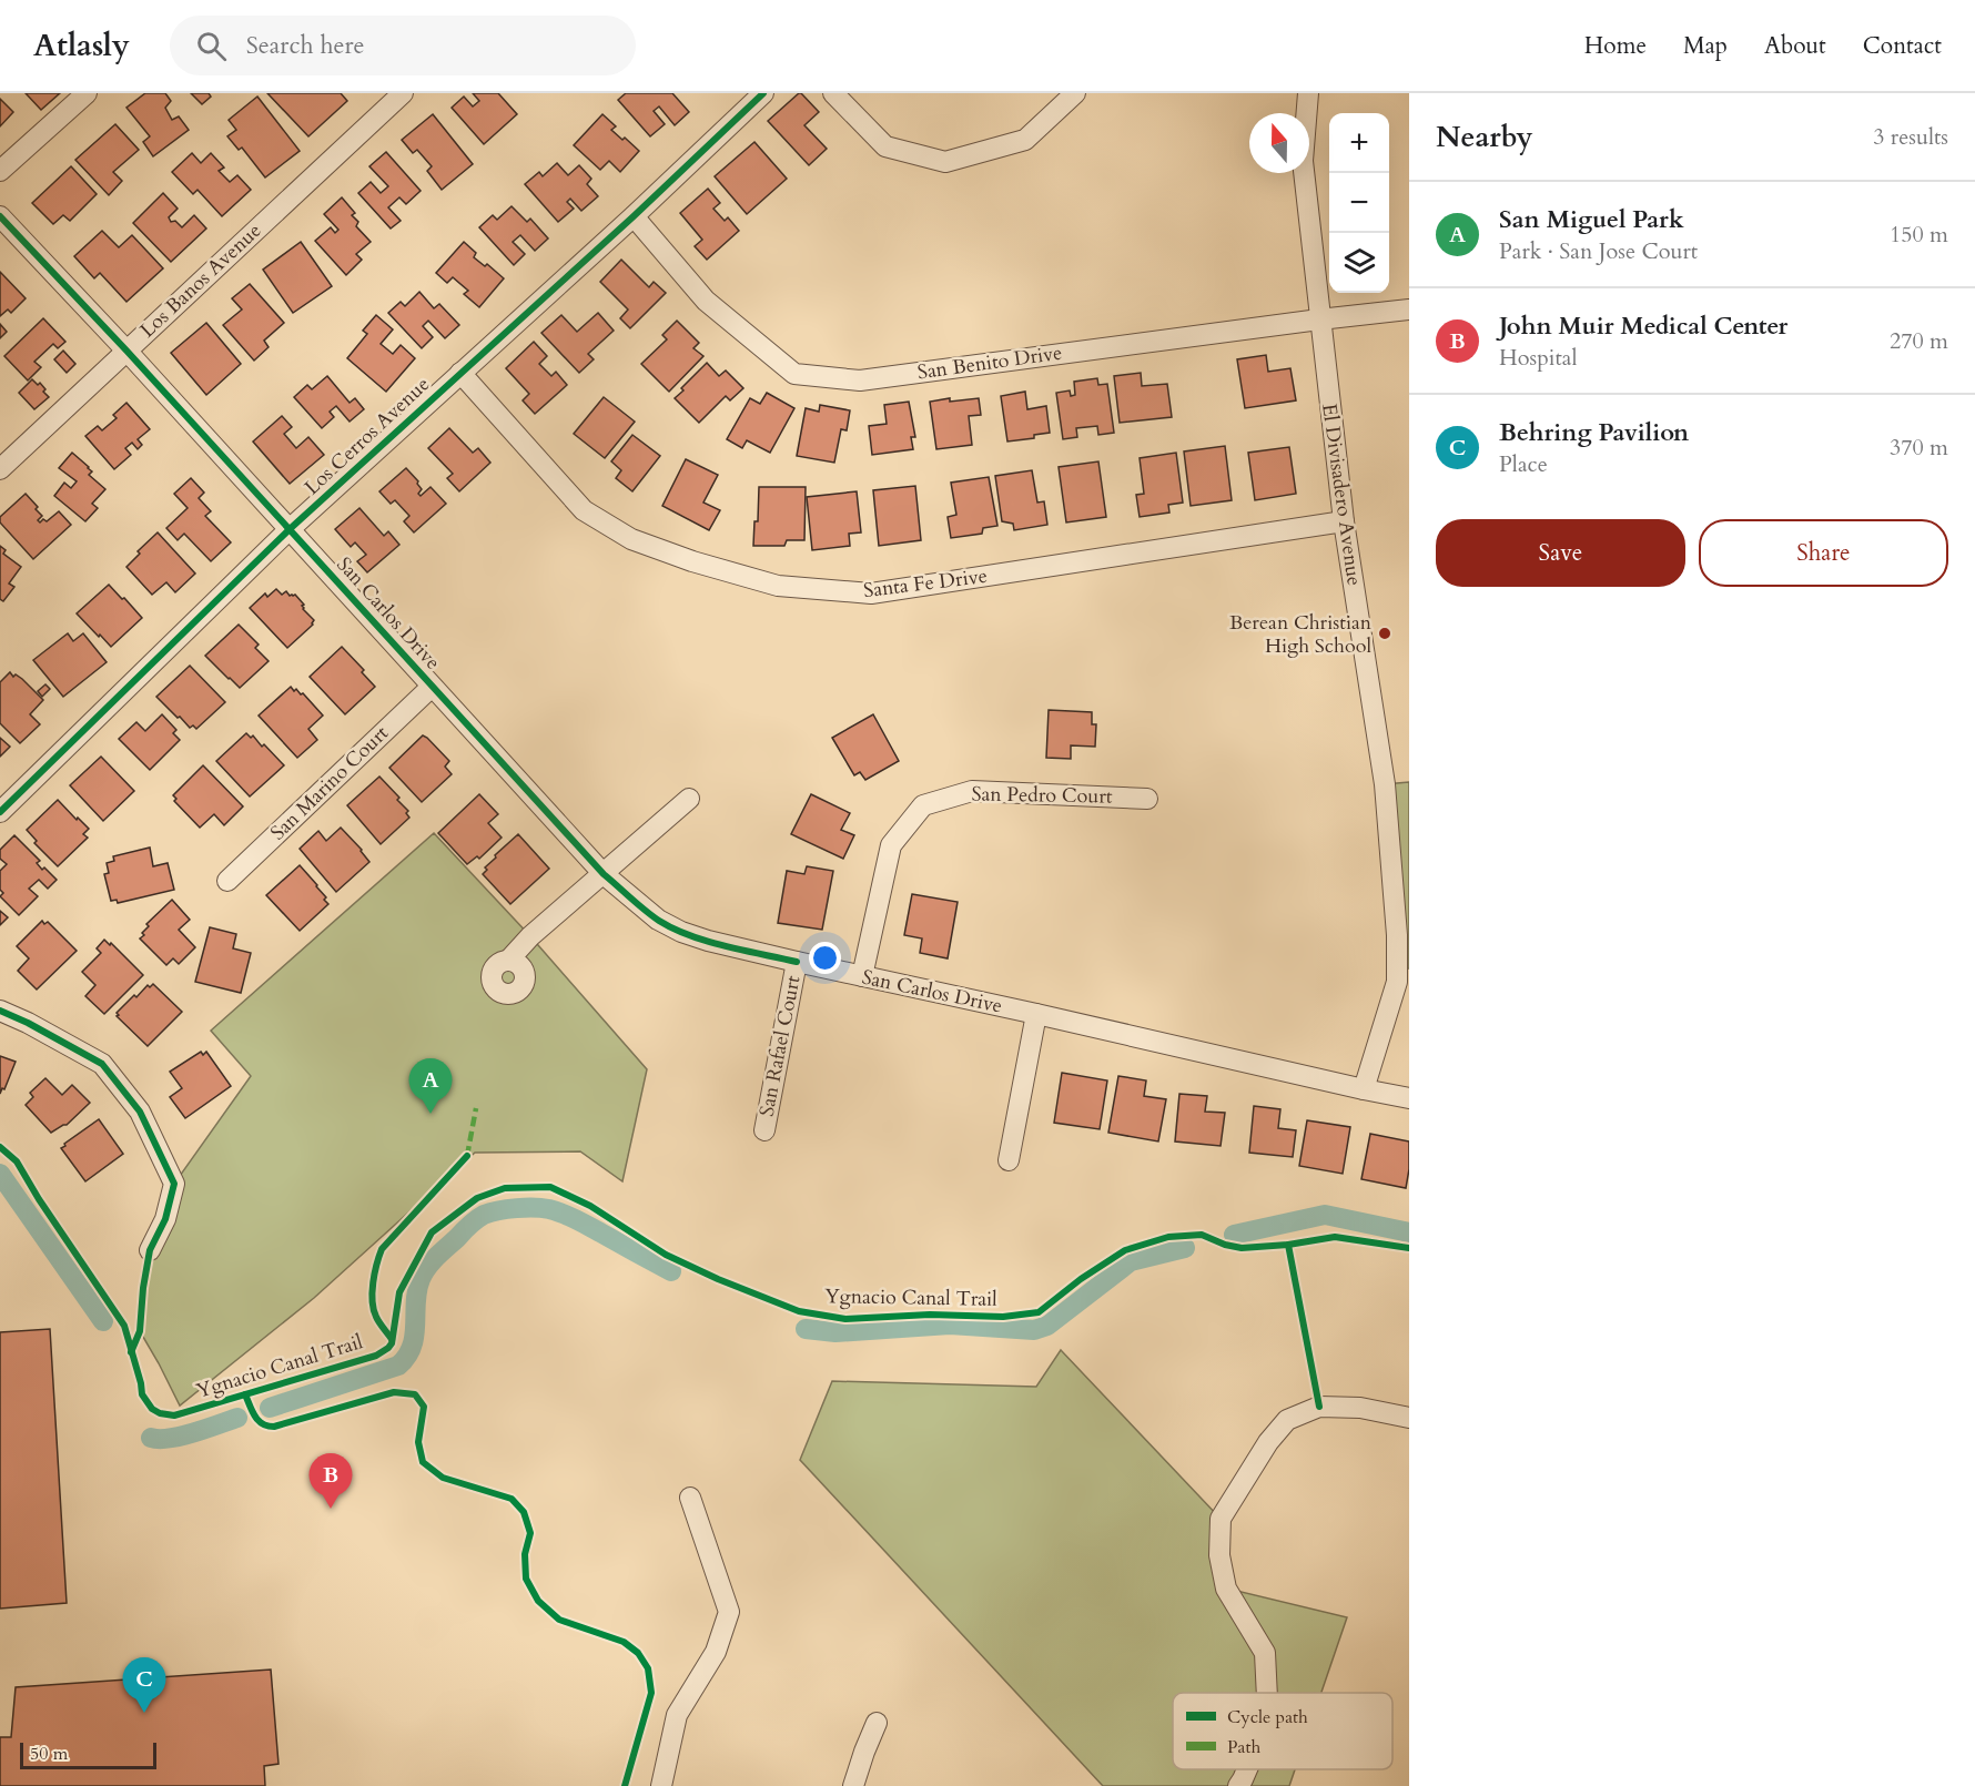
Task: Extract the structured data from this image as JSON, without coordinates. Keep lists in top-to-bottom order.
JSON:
{
  "streets": {
    "street": [
      "Los Banos Avenue",
      "San Benito Drive",
      "Los Cerros Avenue",
      "El Divisadero Avenue",
      "Santa Fe Drive",
      "San Carlos Drive",
      "San Marino Court",
      "San Pedro Court",
      "San Rafael Court"
    ],
    "cycle path": ["Ygnacio Canal Trail"]
  },
  "crossings": [
    ["Los Banos Avenue", "San Carlos Drive"],
    ["San Benito Drive", "Los Cerros Avenue"],
    ["San Benito Drive", "El Divisadero Avenue"],
    ["Los Cerros Avenue", "Santa Fe Drive"],
    ["Los Cerros Avenue", "San Carlos Drive"],
    ["El Divisadero Avenue", "Santa Fe Drive"],
    ["El Divisadero Avenue", "San Carlos Drive"],
    ["San Carlos Drive", "San Marino Court"],
    ["San Carlos Drive", "San Pedro Court"],
    ["San Carlos Drive", "San Rafael Court"]
  ],
  "places": ["Berean Christian High School"],
  "legend": ["Cycle path", "Path"],
  "scale_bar": "50 m",
  "north": "top",
  "page": {
    "header": "Atlasly",
    "search": "Search here",
    "nav": [
      "Home",
      "Map",
      "About",
      "Contact"
    ],
    "heading": ["Nearby", "3 results"],
    "map_buttons": ["+", "−"],
    "list": [
      {
        "mark": "A",
        "name": "San Miguel Park",
        "note": "Park · San Jose Court",
        "value": "150 m"
      },
      {
        "mark": "B",
        "name": "John Muir Medical Center",
        "note": "Hospital",
        "value": "270 m"
      },
      {
        "mark": "C",
        "name": "Behring Pavilion",
        "note": "Place",
        "value": "370 m"
      }
    ],
    "buttons": ["Save", "Share"],
    "pins": ["A", "B", "C"],
    "scale": "50 m"
  }
}
